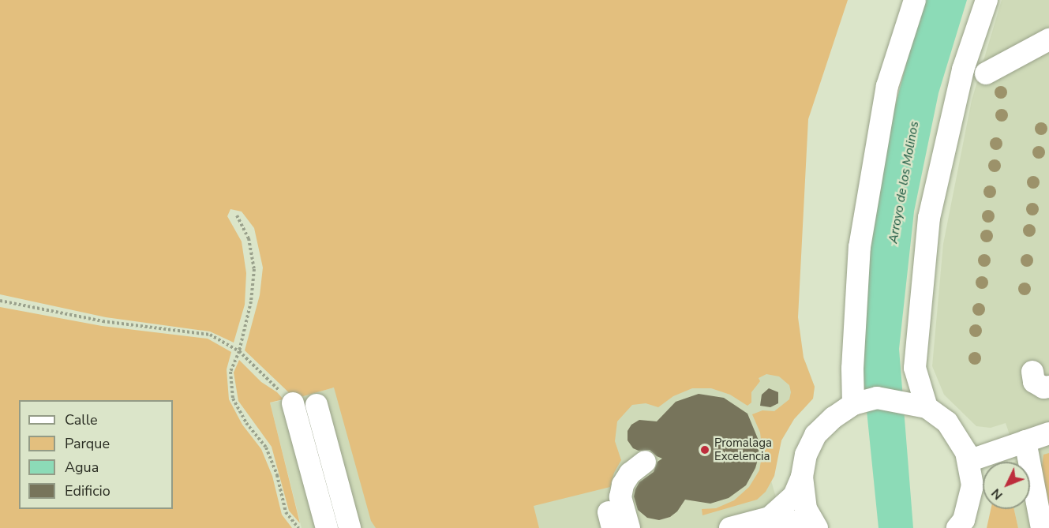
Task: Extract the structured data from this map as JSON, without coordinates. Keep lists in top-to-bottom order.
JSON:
{
  "water": ["Arroyo de los Molinos"],
  "places": ["Promalaga Excelencia"],
  "legend": [
    "Calle",
    "Parque",
    "Agua",
    "Edificio"
  ],
  "north": "bottom left"
}
